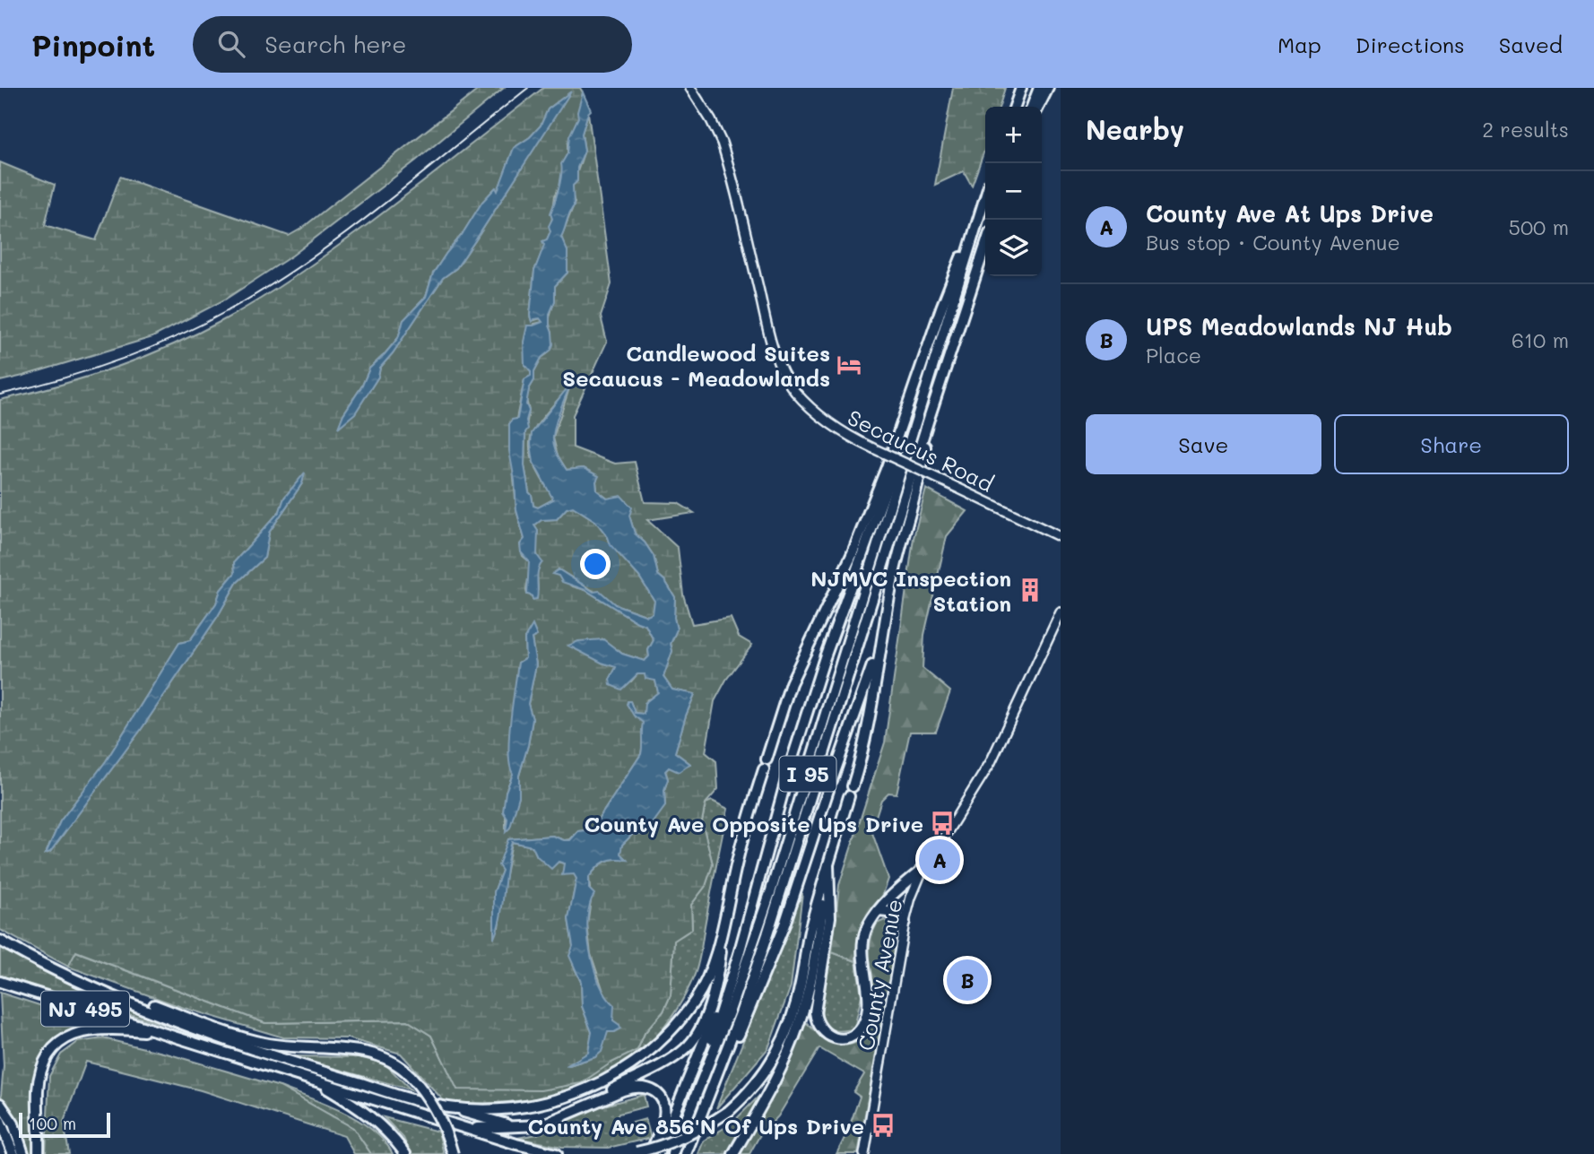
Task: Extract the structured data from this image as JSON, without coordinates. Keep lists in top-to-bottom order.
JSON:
{
  "streets": {
    "highway": ["I 95", "NJ 495"],
    "main road": ["Secaucus Road", "County Avenue"]
  },
  "places": {
    "hotel": ["Candlewood Suites Secaucus - Meadowlands"],
    "building": ["NJMVC Inspection Station"],
    "bus stop": ["County Ave Opposite Ups Drive", "County Ave 856'N Of Ups Drive"]
  },
  "scale_bar": "100 m",
  "page": {
    "header": "Pinpoint",
    "search": "Search here",
    "nav": ["Map", "Directions", "Saved"],
    "heading": ["Nearby", "2 results"],
    "map_buttons": ["+", "−"],
    "list": [
      {
        "mark": "A",
        "name": "County Ave At Ups Drive",
        "note": "Bus stop · County Avenue",
        "value": "500 m"
      },
      {
        "mark": "B",
        "name": "UPS Meadowlands NJ Hub",
        "note": "Place",
        "value": "610 m"
      }
    ],
    "buttons": ["Save", "Share"],
    "pins": ["A", "B"],
    "scale": "100 m"
  }
}
